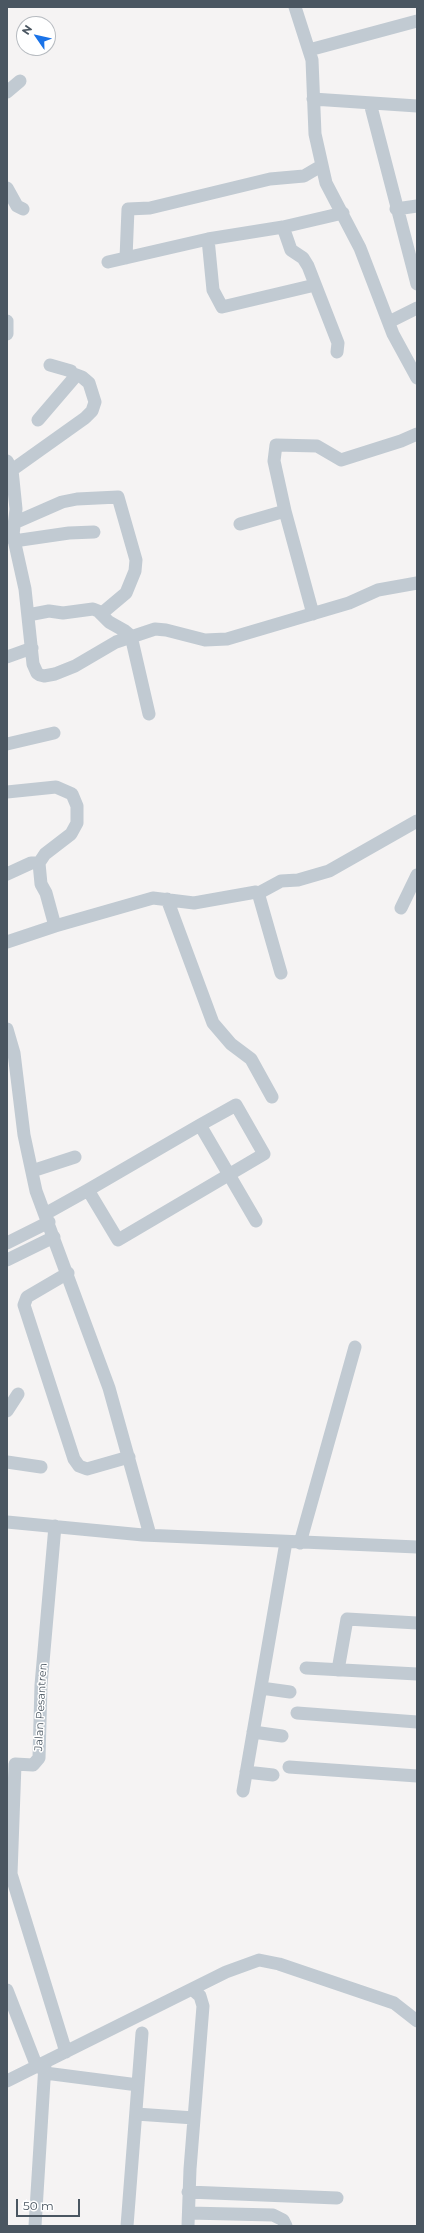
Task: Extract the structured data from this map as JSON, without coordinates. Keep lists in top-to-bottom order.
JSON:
{
  "streets": {
    "street": ["Jalan Pesantren"]
  },
  "scale_bar": "50 m",
  "north": "top left"
}
